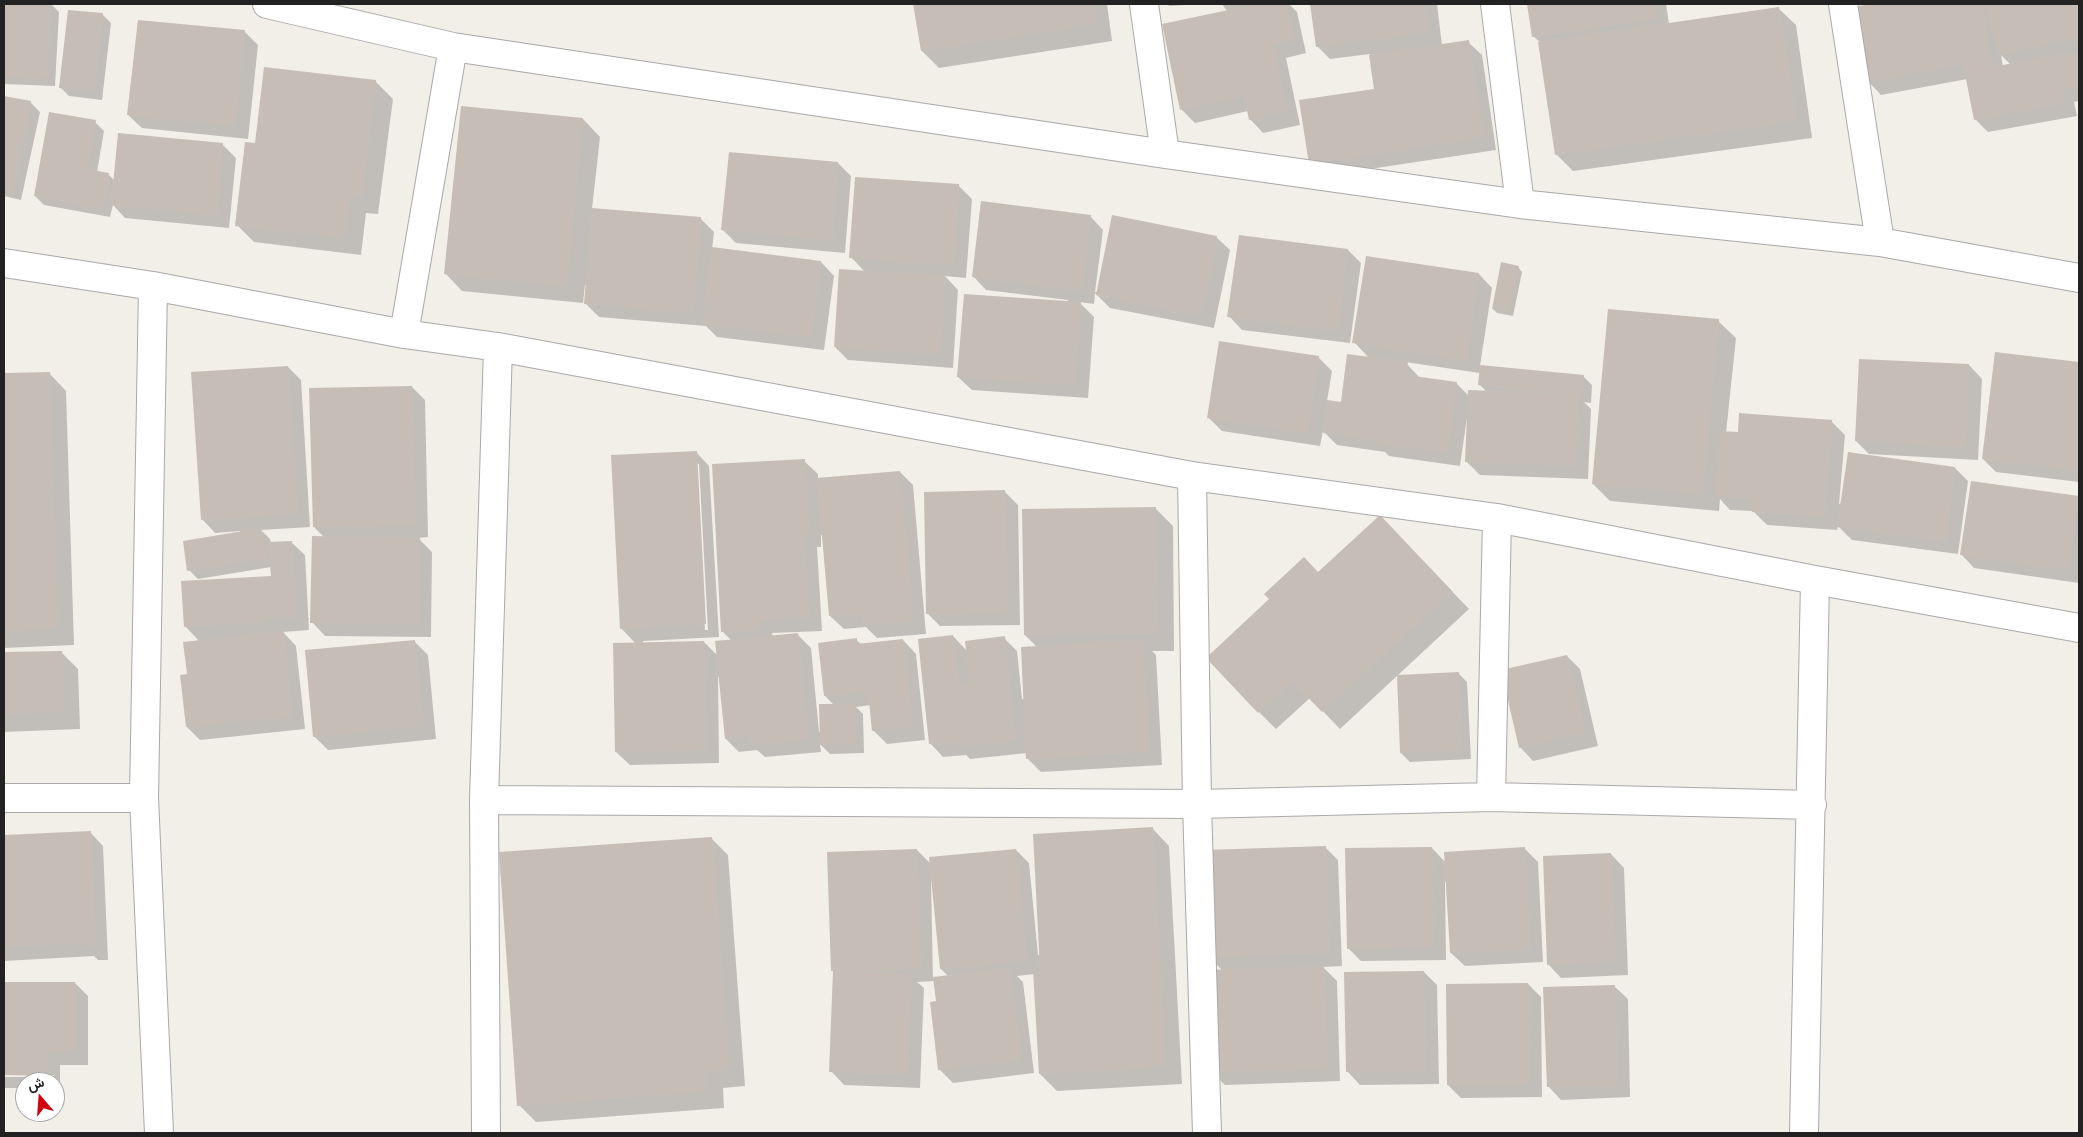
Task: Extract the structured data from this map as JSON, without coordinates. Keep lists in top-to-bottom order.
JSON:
{
  "north": "top"
}
